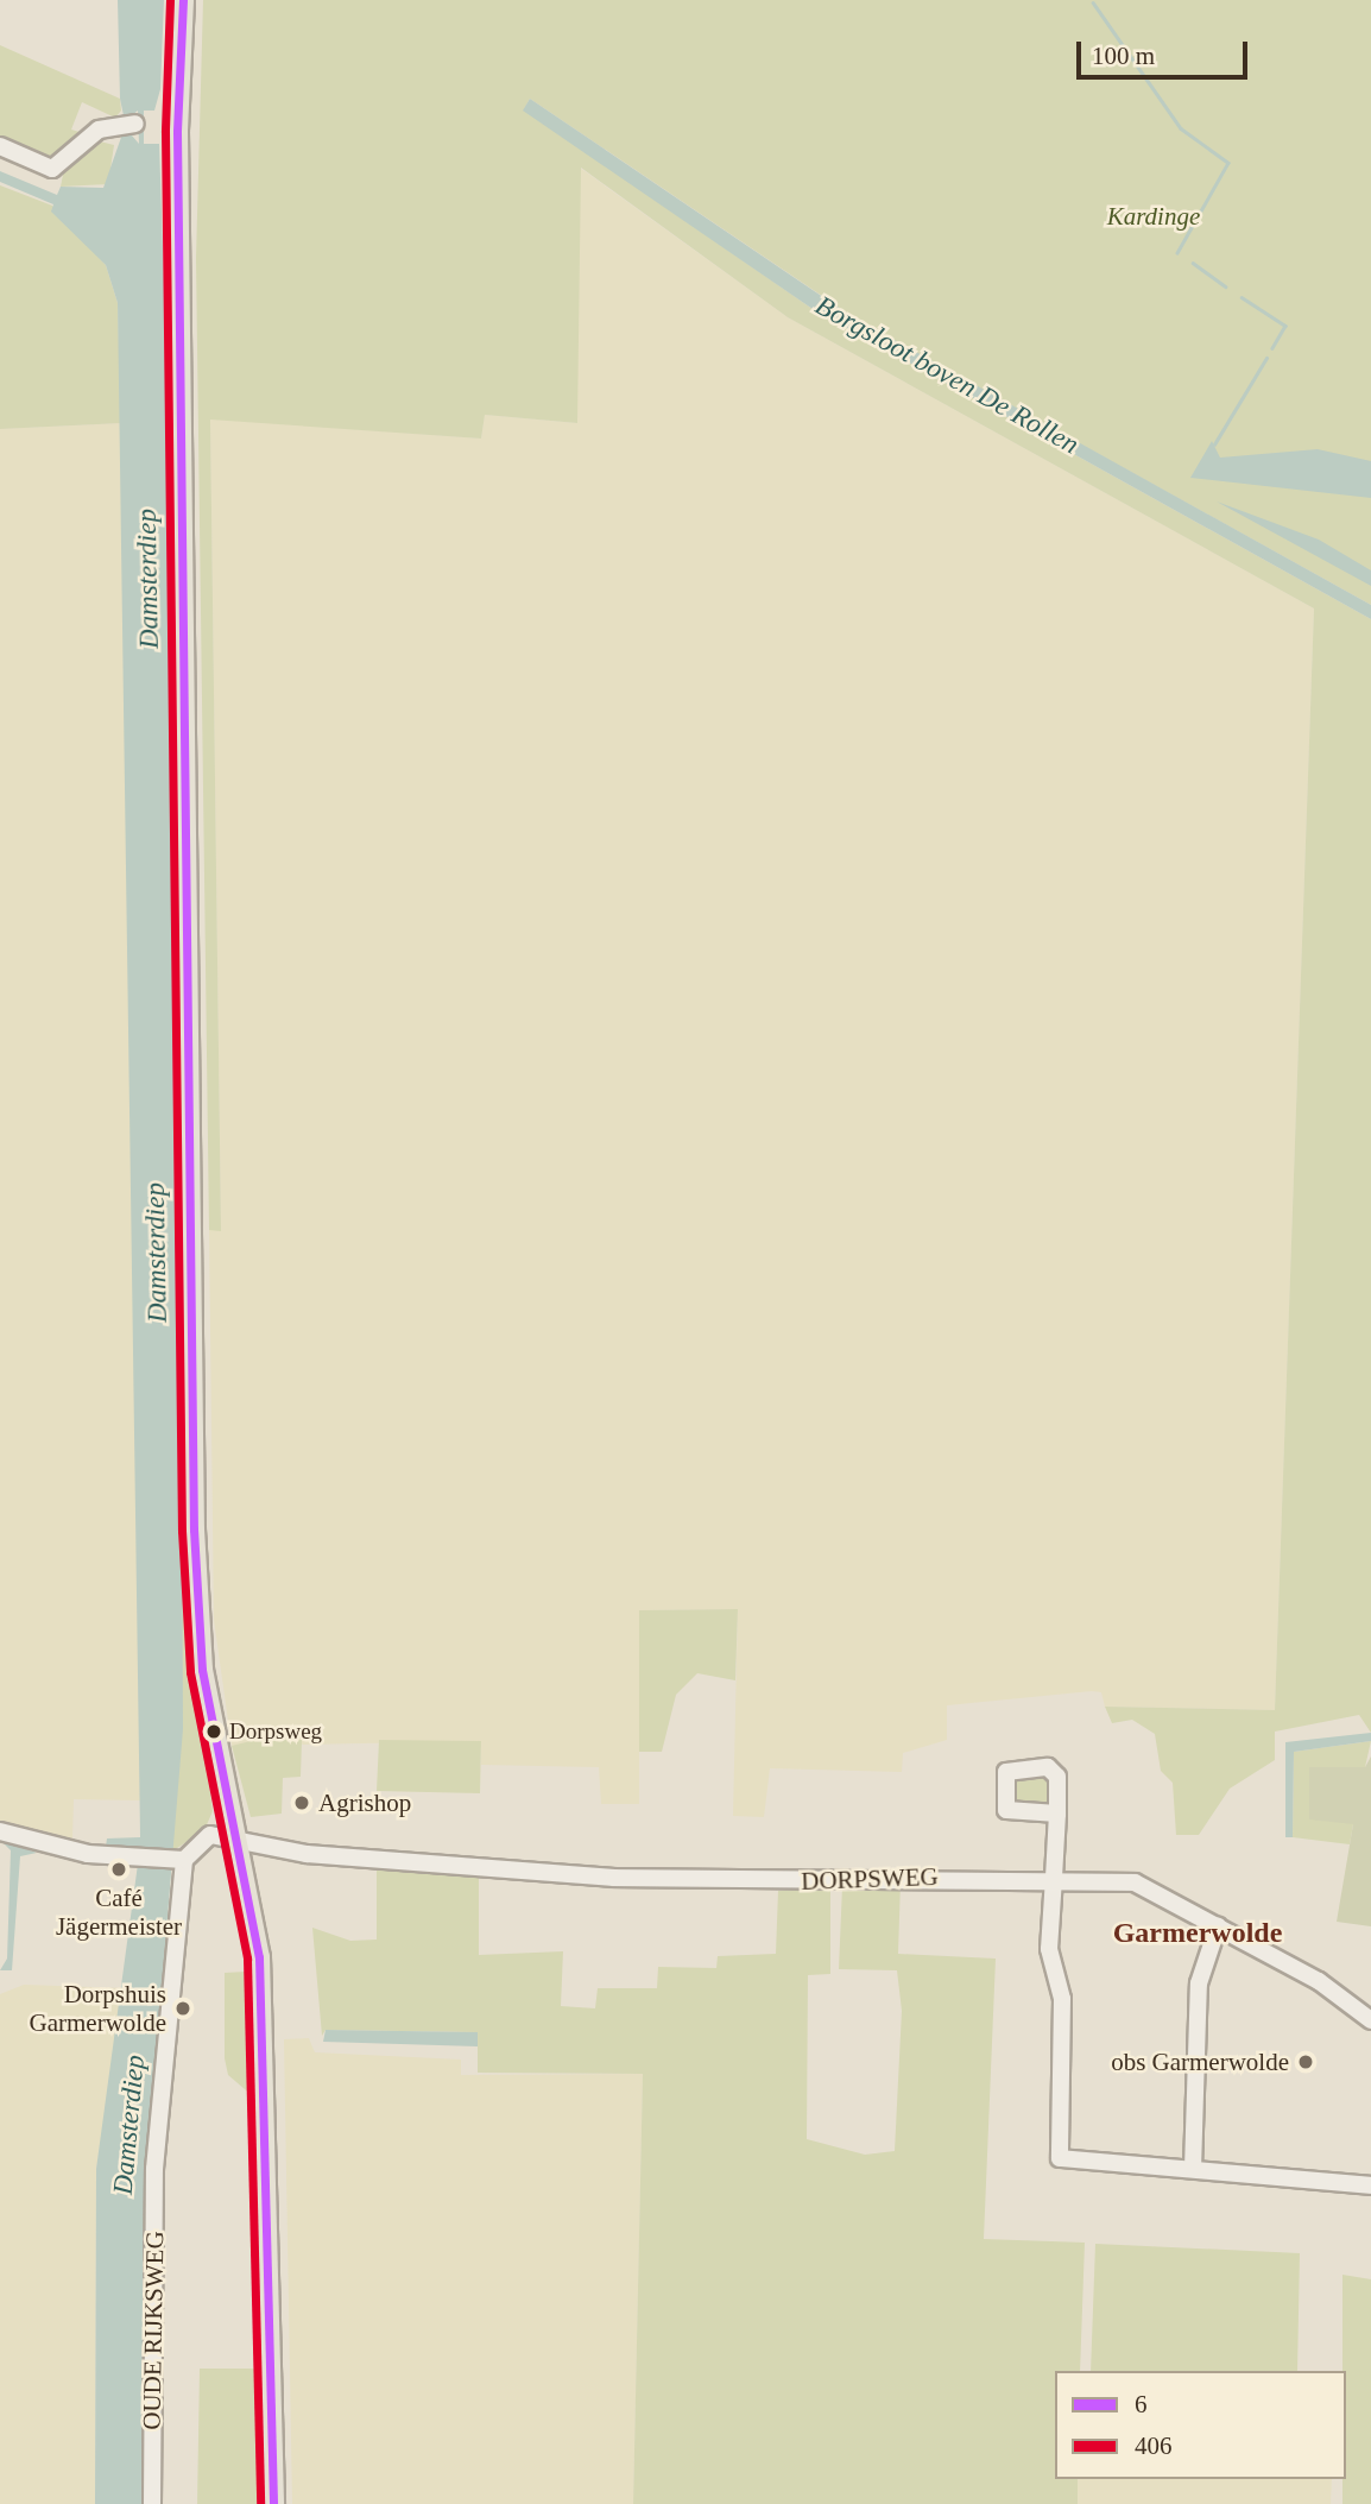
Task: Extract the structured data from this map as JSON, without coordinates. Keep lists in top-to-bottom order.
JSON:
{
  "streets": {
    "street": ["DORPSWEG", "OUDE RIJKSWEG"]
  },
  "districts": ["Garmerwolde"],
  "water": ["Borgsloot boven De Rollen", "Damsterdiep"],
  "parks": ["Kardinge"],
  "places": [
    "Dorpsweg",
    "Agrishop",
    "Café Jägermeister",
    "Dorpshuis Garmerwolde",
    "obs Garmerwolde"
  ],
  "lines": ["transit line 6", "transit line 406"],
  "legend": ["6", "406"],
  "scale_bar": "100 m"
}
